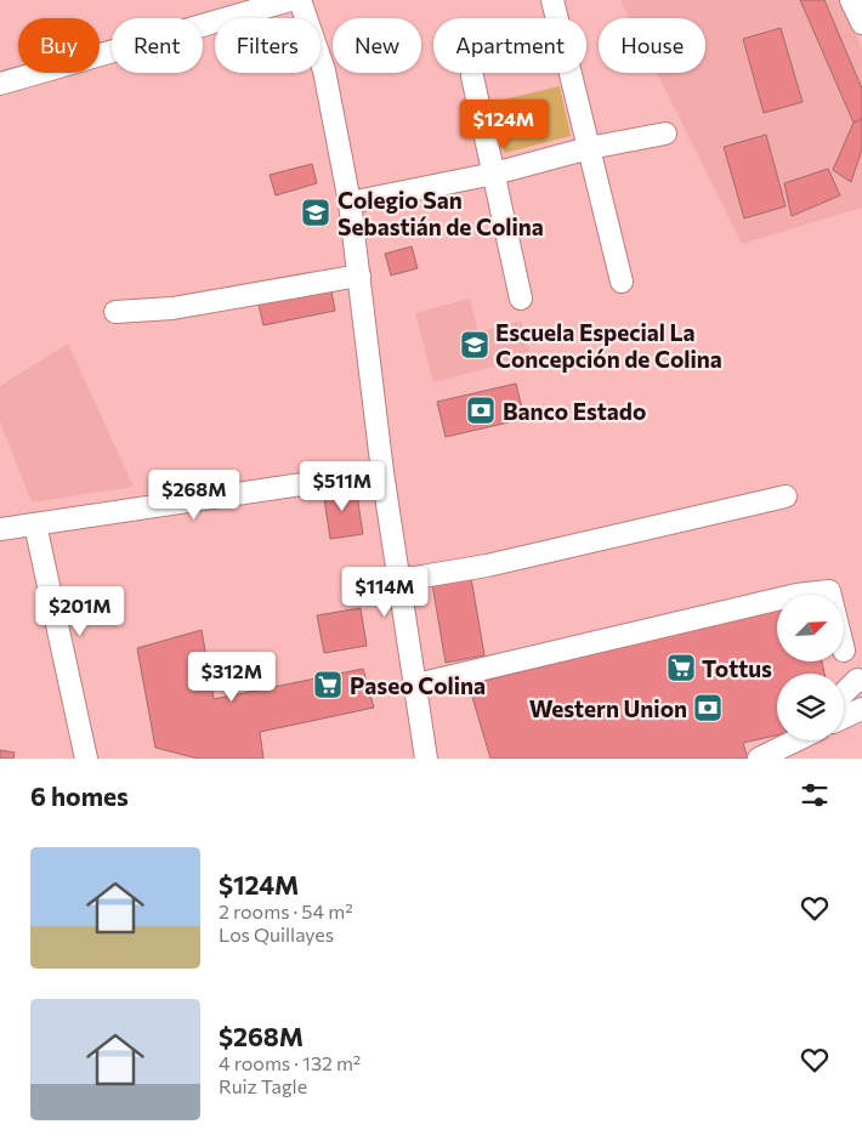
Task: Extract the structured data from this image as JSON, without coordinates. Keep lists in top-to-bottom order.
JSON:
{
  "places": {
    "school or university": ["Colegio San Sebastián de Colina", "Escuela Especial La Concepción de Colina"],
    "bank": ["Banco Estado", "Western Union"],
    "supermarket": ["Tottus", "Paseo Colina"]
  },
  "north": "top right",
  "page": {
    "chip": [
      "Buy",
      "Rent",
      "Filters",
      "New",
      "Apartment",
      "House"
    ],
    "price": [
      "$124M",
      "$511M",
      "$268M",
      "$114M",
      "$201M",
      "$312M"
    ],
    "heading": "6 homes",
    "list": [
      {
        "name": "$124M",
        "note": "2 rooms · 54 m² · Los Quillayes"
      },
      {
        "name": "$268M",
        "note": "4 rooms · 132 m² · Ruiz Tagle"
      }
    ]
  }
}
